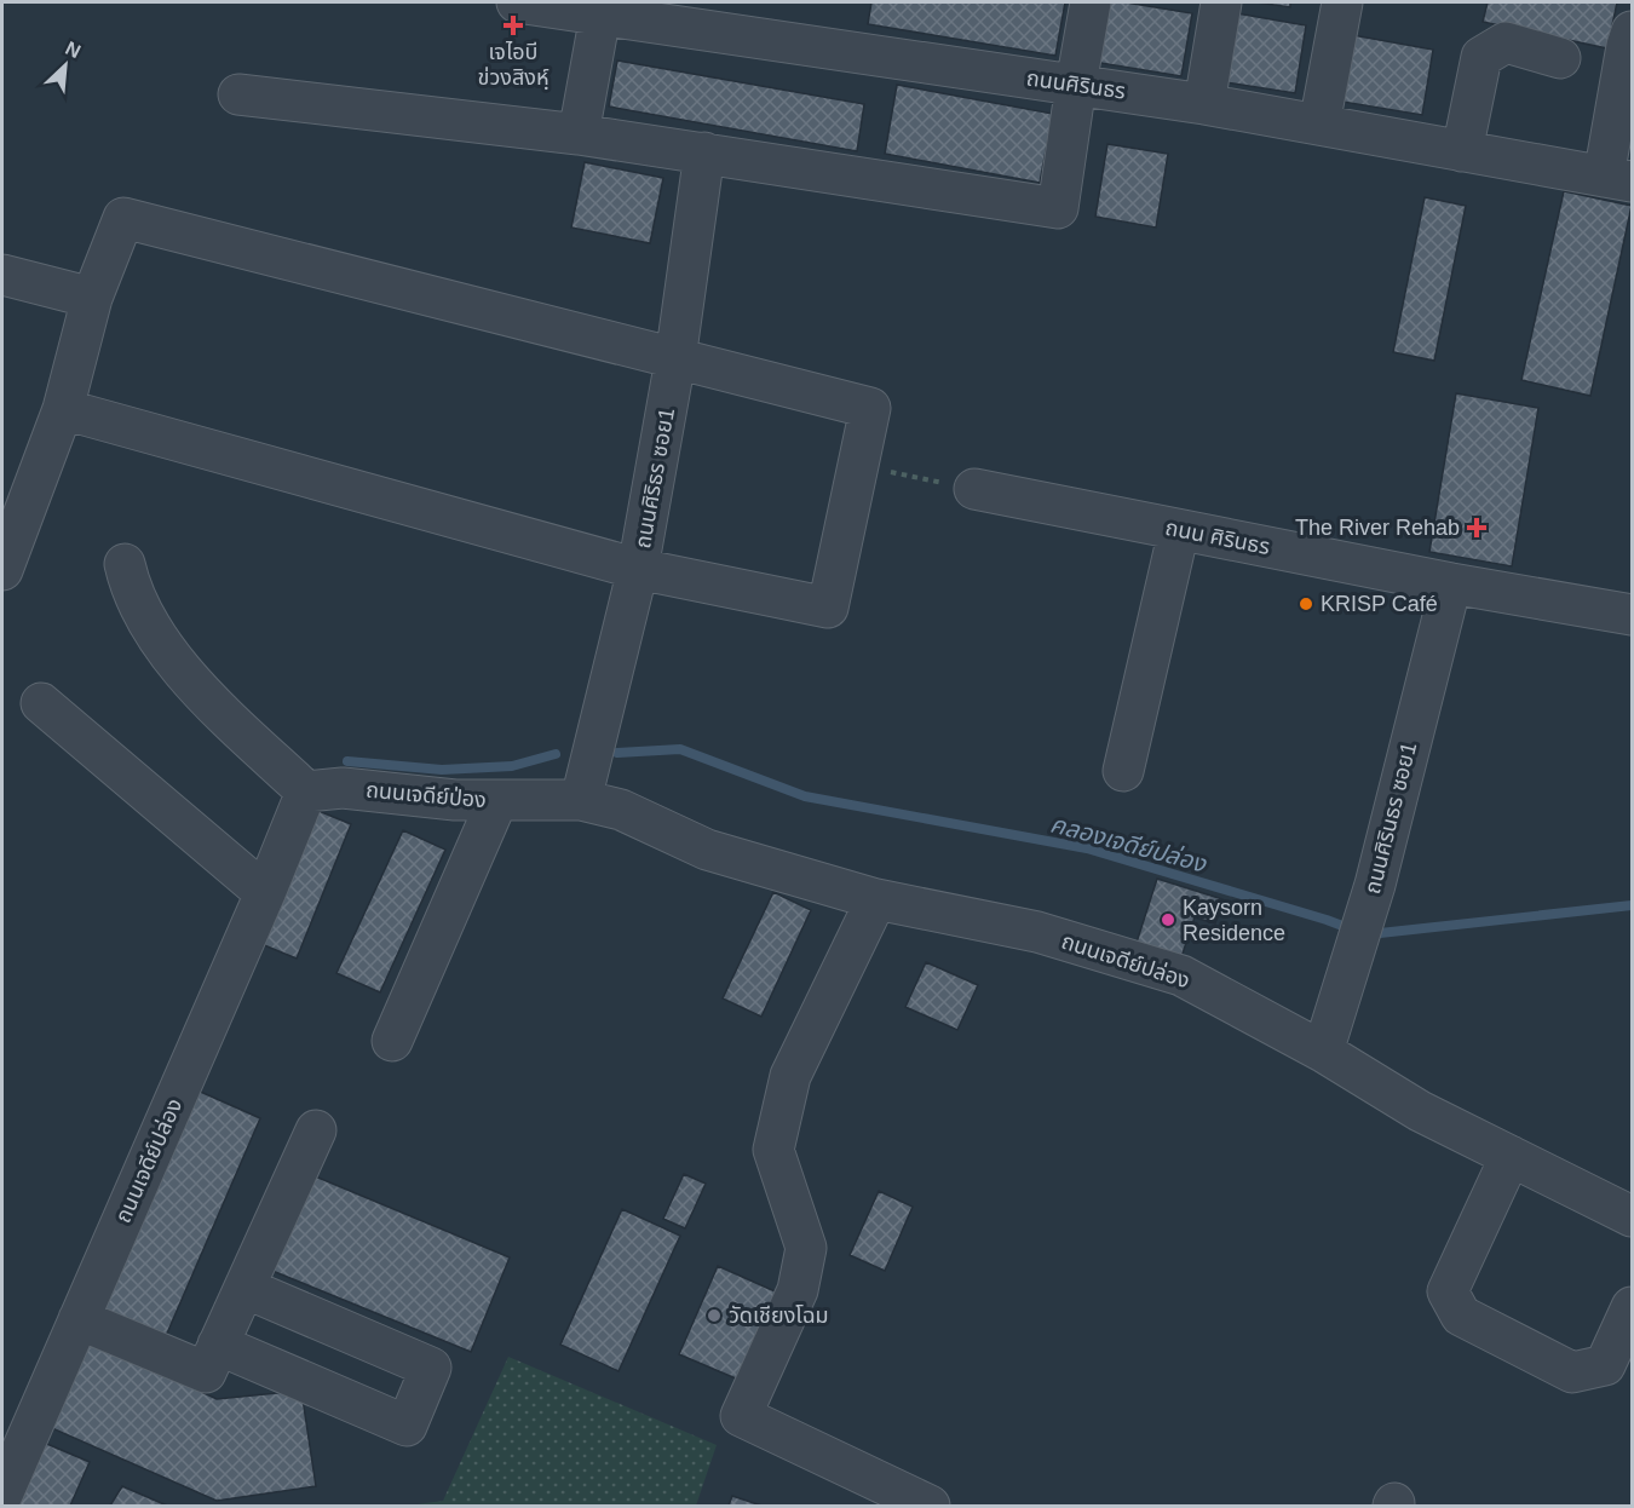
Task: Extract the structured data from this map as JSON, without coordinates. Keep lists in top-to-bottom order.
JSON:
{
  "streets": {
    "street": [
      "ถนนศิรินธร",
      "ถนนศิริธร ซอย1",
      "ถนน ศิรินธร",
      "ถนนเจดีย์ป่อง",
      "ถนนศิรินธร ซอย1",
      "ถนนเจดีย์ปล่อง"
    ]
  },
  "crossings": [
    ["ถนนศิริธร ซอย1", "ถนนเจดีย์ป่อง"],
    ["ถนนศิริธร ซอย1", "ถนนเจดีย์ปล่อง"],
    ["ถนน ศิรินธร", "ถนนศิรินธร ซอย1"],
    ["ถนนเจดีย์ป่อง", "ถนนเจดีย์ปล่อง"],
    ["ถนนศิรินธร ซอย1", "ถนนเจดีย์ปล่อง"]
  ],
  "water": ["คลองเจดีย์ปล่อง"],
  "places": {
    "health": ["เจไอบี ข่วงสิงหฺ์", "The River Rehab"],
    "other": ["KRISP Café", "Kaysorn Residence", "วัดเชียงโฉม"]
  },
  "north": "top right"
}
